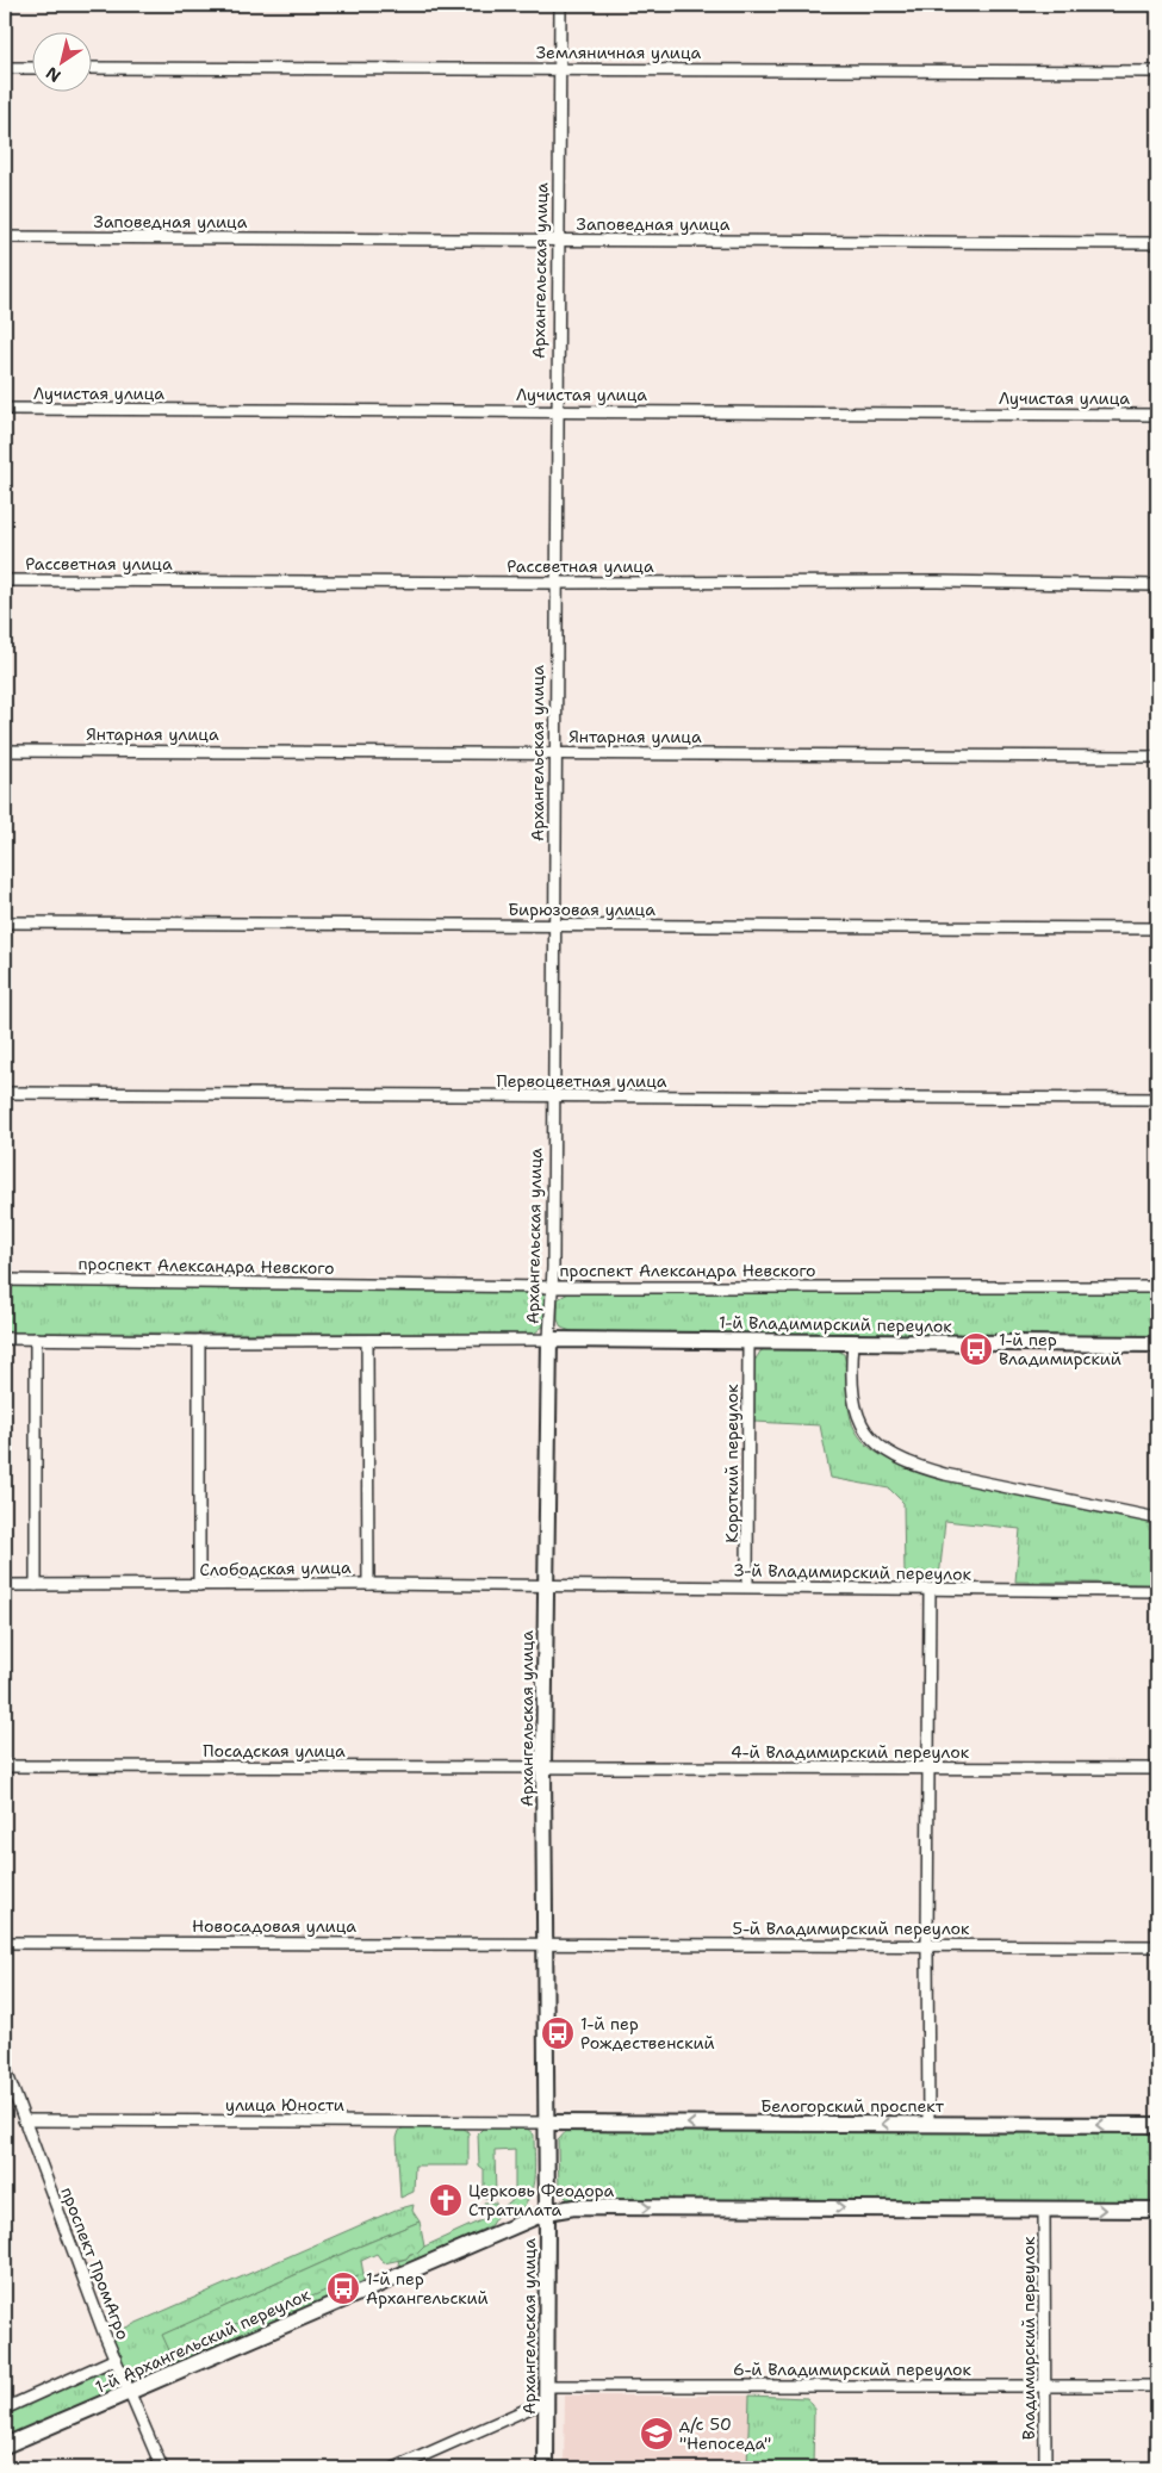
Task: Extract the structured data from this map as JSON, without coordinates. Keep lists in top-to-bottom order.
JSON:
{
  "streets": {
    "street": [
      "Земляничная улица",
      "Заповедная улица",
      "Архангельская улица",
      "Лучистая улица",
      "Рассветная улица",
      "Янтарная улица",
      "Бирюзовая улица",
      "Первоцветная улица",
      "проспект Александра Невского",
      "1-й Владимирский переулок",
      "Короткий переулок",
      "Слободская улица",
      "3-й Владимирский переулок",
      "Посадская улица",
      "4-й Владимирский переулок",
      "Новосадовая улица",
      "5-й Владимирский переулок",
      "улица Юности",
      "Белогорский проспект",
      "проспект ПромАгро",
      "Владимирский переулок",
      "1-й Архангельский переулок",
      "6-й Владимирский переулок"
    ]
  },
  "crossings": [
    ["Земляничная улица", "Архангельская улица"],
    ["Заповедная улица", "Архангельская улица"],
    ["Архангельская улица", "Лучистая улица"],
    ["Архангельская улица", "Рассветная улица"],
    ["Архангельская улица", "Янтарная улица"],
    ["Архангельская улица", "Бирюзовая улица"],
    ["Архангельская улица", "Первоцветная улица"],
    ["Архангельская улица", "проспект Александра Невского"],
    ["Архангельская улица", "1-й Владимирский переулок"],
    ["Архангельская улица", "Слободская улица"],
    ["Архангельская улица", "3-й Владимирский переулок"],
    ["Архангельская улица", "Посадская улица"],
    ["Архангельская улица", "4-й Владимирский переулок"],
    ["Архангельская улица", "Новосадовая улица"],
    ["Архангельская улица", "5-й Владимирский переулок"],
    ["Архангельская улица", "улица Юности"],
    ["Архангельская улица", "Белогорский проспект"],
    ["Архангельская улица", "1-й Архангельский переулок"],
    ["Архангельская улица", "6-й Владимирский переулок"],
    ["1-й Владимирский переулок", "Короткий переулок"],
    ["Короткий переулок", "3-й Владимирский переулок"],
    ["Слободская улица", "3-й Владимирский переулок"],
    ["Посадская улица", "4-й Владимирский переулок"],
    ["Новосадовая улица", "5-й Владимирский переулок"],
    ["улица Юности", "Белогорский проспект"],
    ["улица Юности", "проспект ПромАгро"],
    ["проспект ПромАгро", "1-й Архангельский переулок"],
    ["Владимирский переулок", "6-й Владимирский переулок"]
  ],
  "places": {
    "bus stop": ["1-й пер Владимирский", "1-й пер Рождественский", "1-й пер Архангельский"],
    "church": ["Церковь Феодора Стратилата"],
    "school or university": ["д/с 50 \"Непоседа\""]
  },
  "north": "bottom left"
}
